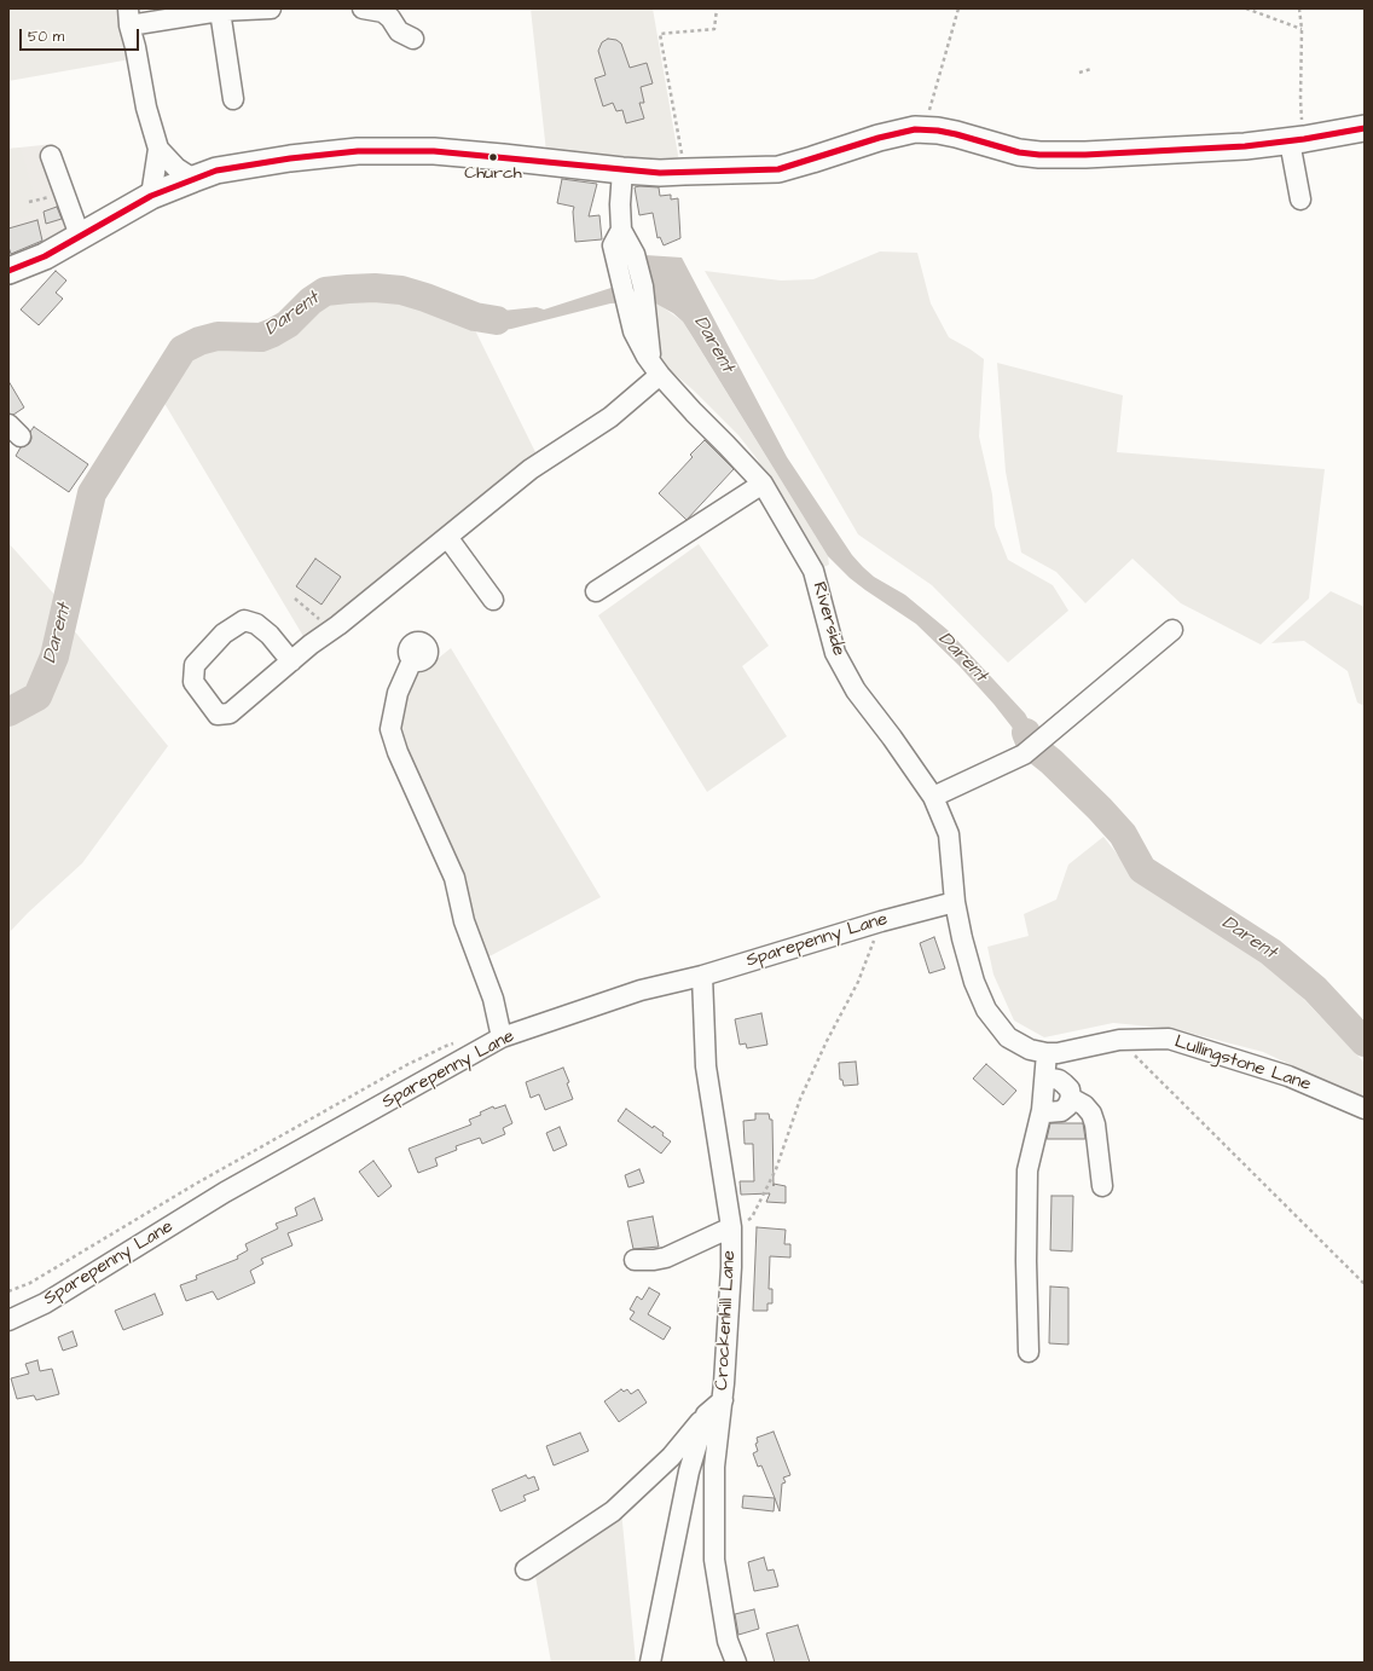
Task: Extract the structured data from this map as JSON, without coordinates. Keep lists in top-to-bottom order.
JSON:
{
  "streets": {
    "street": [
      "Riverside",
      "Sparepenny Lane",
      "Lullingstone Lane",
      "Crockenhill Lane"
    ]
  },
  "crossings": [
    ["Riverside", "Sparepenny Lane"],
    ["Riverside", "Lullingstone Lane"],
    ["Sparepenny Lane", "Lullingstone Lane"],
    ["Sparepenny Lane", "Crockenhill Lane"]
  ],
  "water": ["Darent"],
  "places": ["Church"],
  "scale_bar": "50 m"
}
